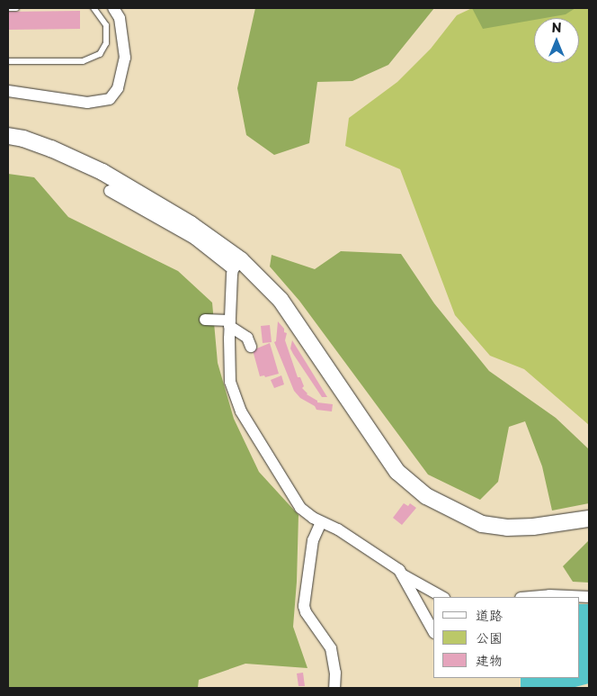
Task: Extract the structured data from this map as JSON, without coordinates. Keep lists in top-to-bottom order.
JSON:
{
  "legend": ["道路", "公園", "建物"],
  "north": "top"
}
